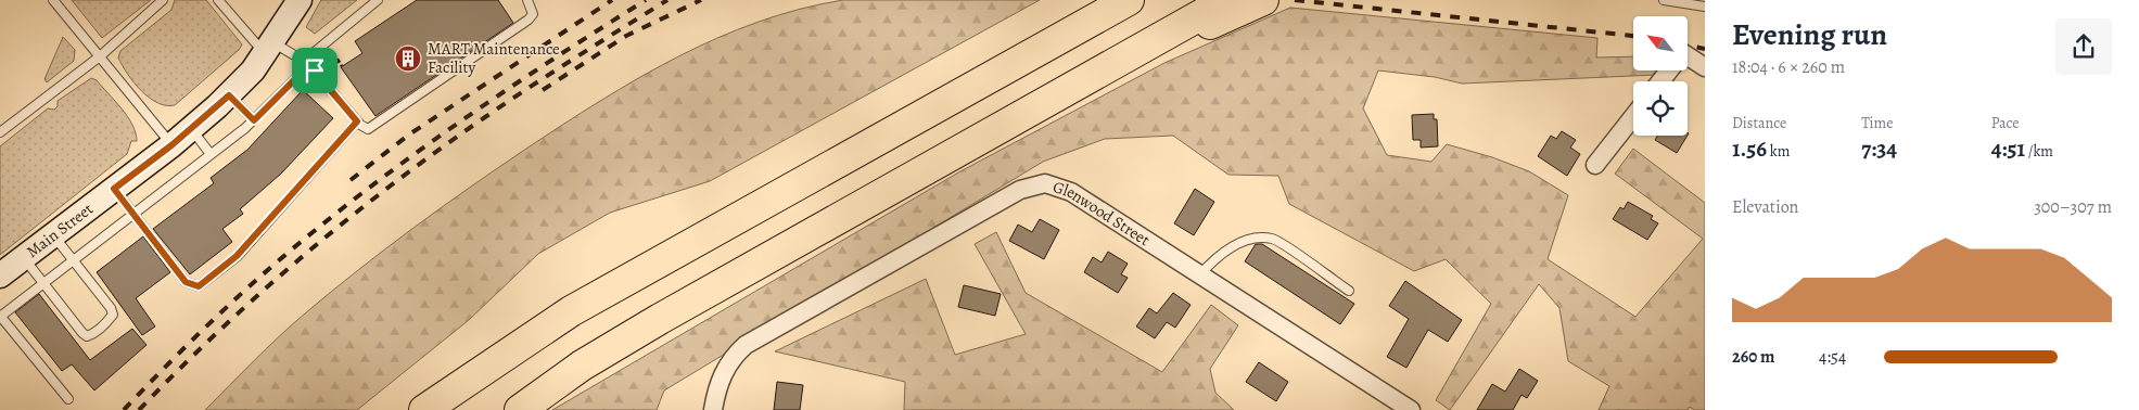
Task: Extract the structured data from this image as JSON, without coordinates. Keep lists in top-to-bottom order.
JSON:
{
  "streets": {
    "main road": ["Main Street"],
    "street": ["Glenwood Street"]
  },
  "places": {
    "building": ["MART Maintenance Facility"]
  },
  "north": "top left",
  "page": {
    "heading": ["Evening run", "18:04 · 6 × 260 m"],
    "stats": [
      ["Distance", "1.56 km"],
      ["Time", "7:34"],
      ["Pace", "4:51 /km"]
    ],
    "chart": ["Elevation", "300–307 m"],
    "list": [
      {
        "name": "260 m",
        "note": "4:54"
      }
    ]
  }
}
